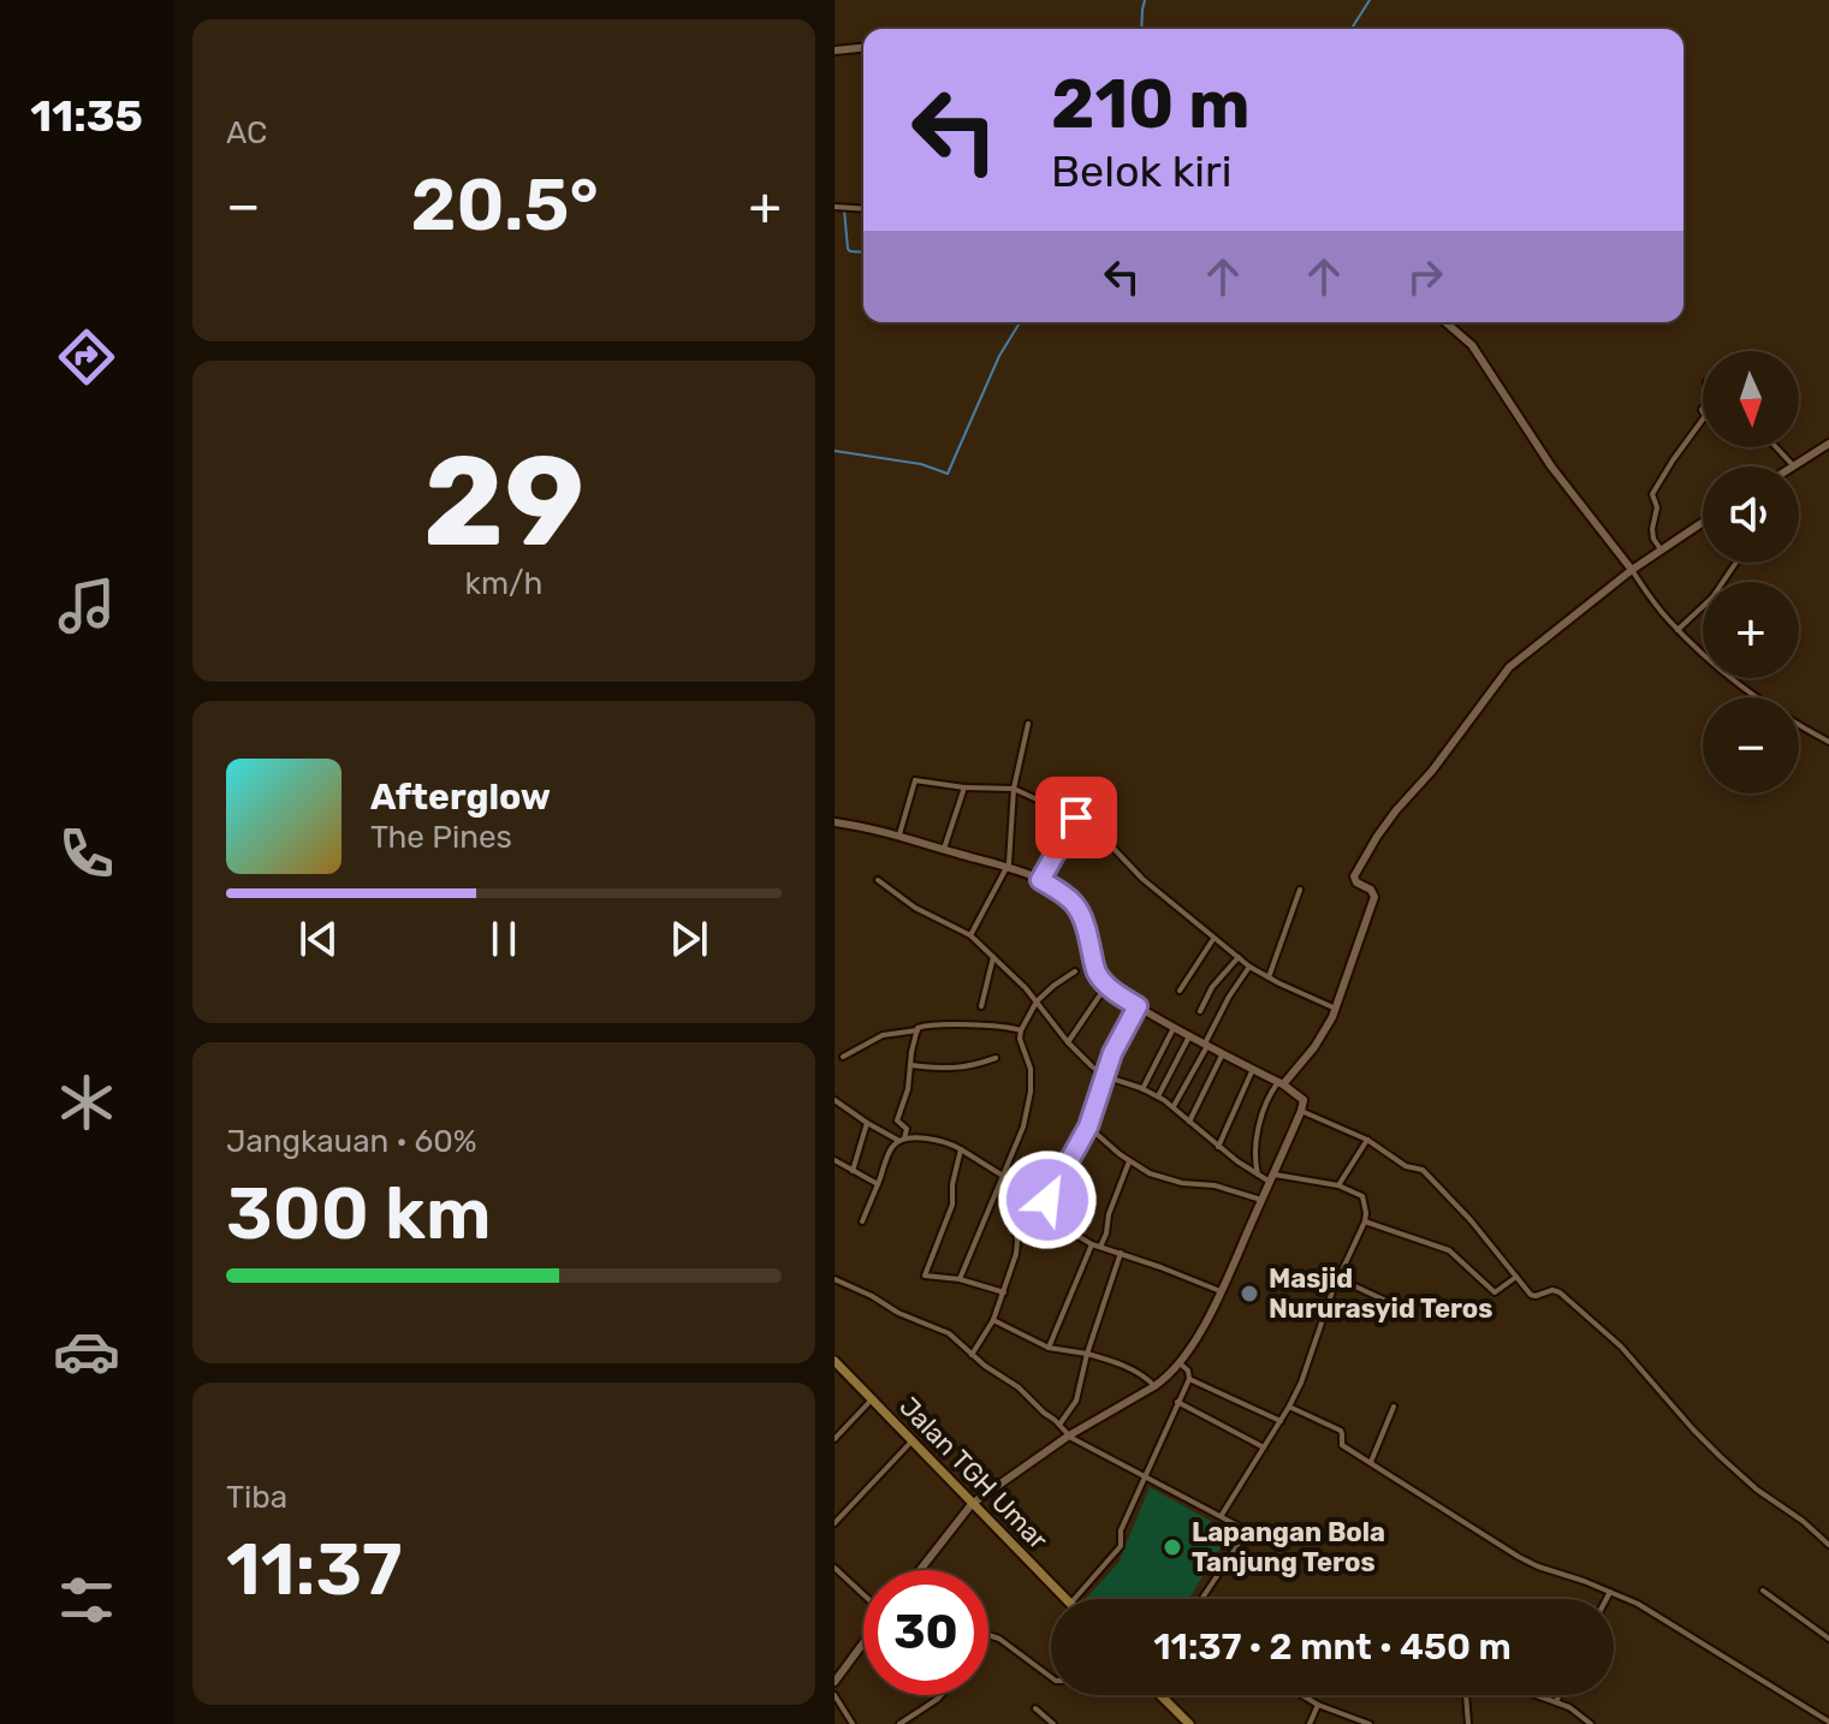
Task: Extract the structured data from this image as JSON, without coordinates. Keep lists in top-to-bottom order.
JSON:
{
  "streets": {
    "main road": ["Jalan TGH Umar"]
  },
  "places": ["Masjid Nururasyid Teros", "Lapangan Bola Tanjung Teros"],
  "north": "bottom",
  "page": {
    "tabs": "11:35",
    "tile": [
      "AC",
      ["29", "km/h"],
      ["Jangkauan · 60%", "300 km"],
      ["Tiba", "11:37"]
    ],
    "turn": ["210 m", "Belok kiri"],
    "heat": ["−", "20.5°", "+"],
    "map_buttons": ["+", "−"],
    "song": ["Afterglow", "The Pines"],
    "limit": "30",
    "trip": "11:37 · 2 mnt · 450 m"
  }
}
